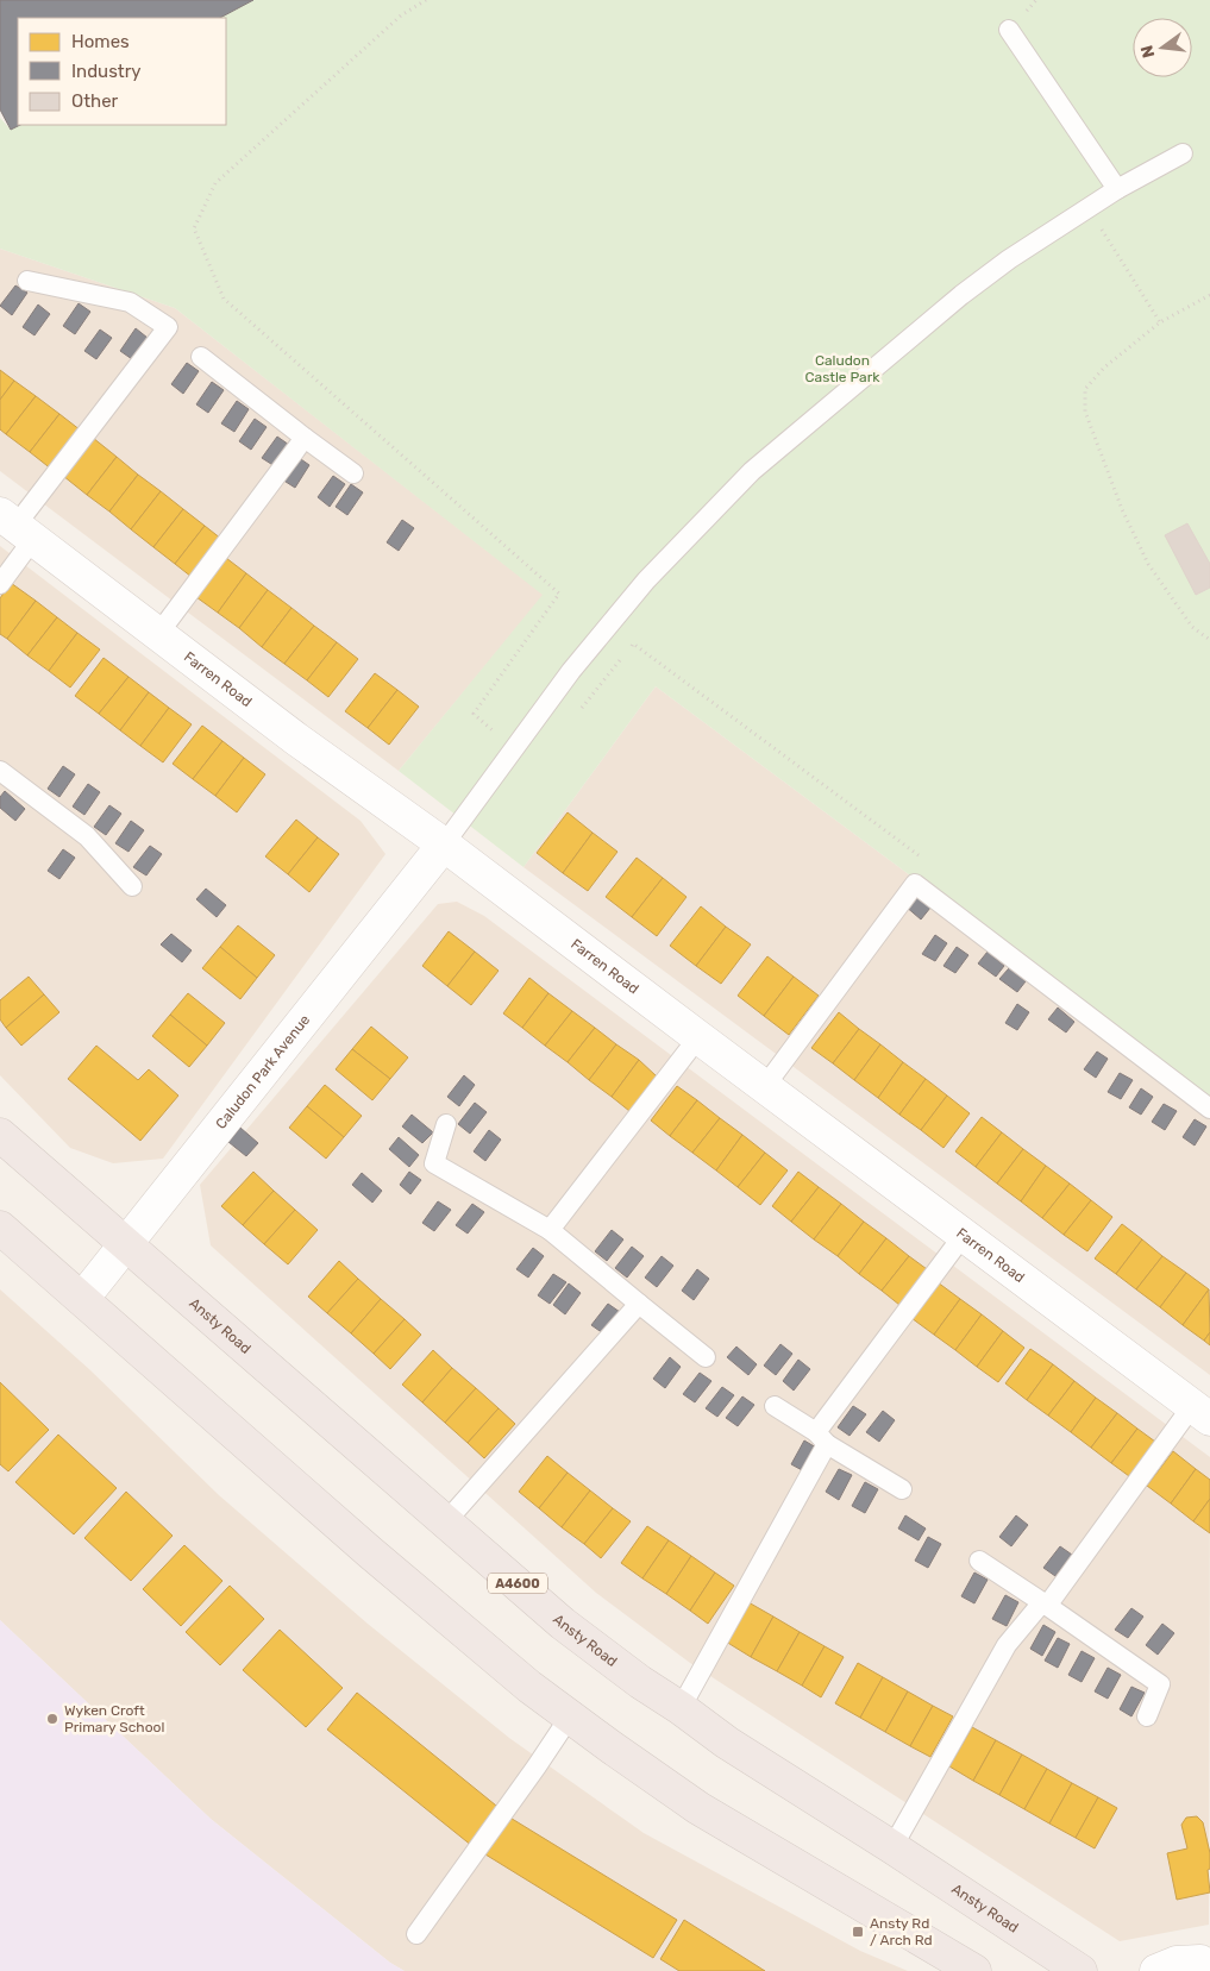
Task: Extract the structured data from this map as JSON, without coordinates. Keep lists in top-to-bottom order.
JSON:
{
  "streets": {
    "highway": ["Ansty Road", "A4600"],
    "street": ["Farren Road", "Caludon Park Avenue"]
  },
  "crossings": [
    ["Farren Road", "Caludon Park Avenue"],
    ["Caludon Park Avenue", "Ansty Road"]
  ],
  "parks": ["Caludon Castle Park"],
  "places": {
    "other": ["Wyken Croft Primary School"],
    "transit": ["Ansty Rd / Arch Rd"]
  },
  "legend": ["Homes", "Industry", "Other"],
  "north": "left"
}
